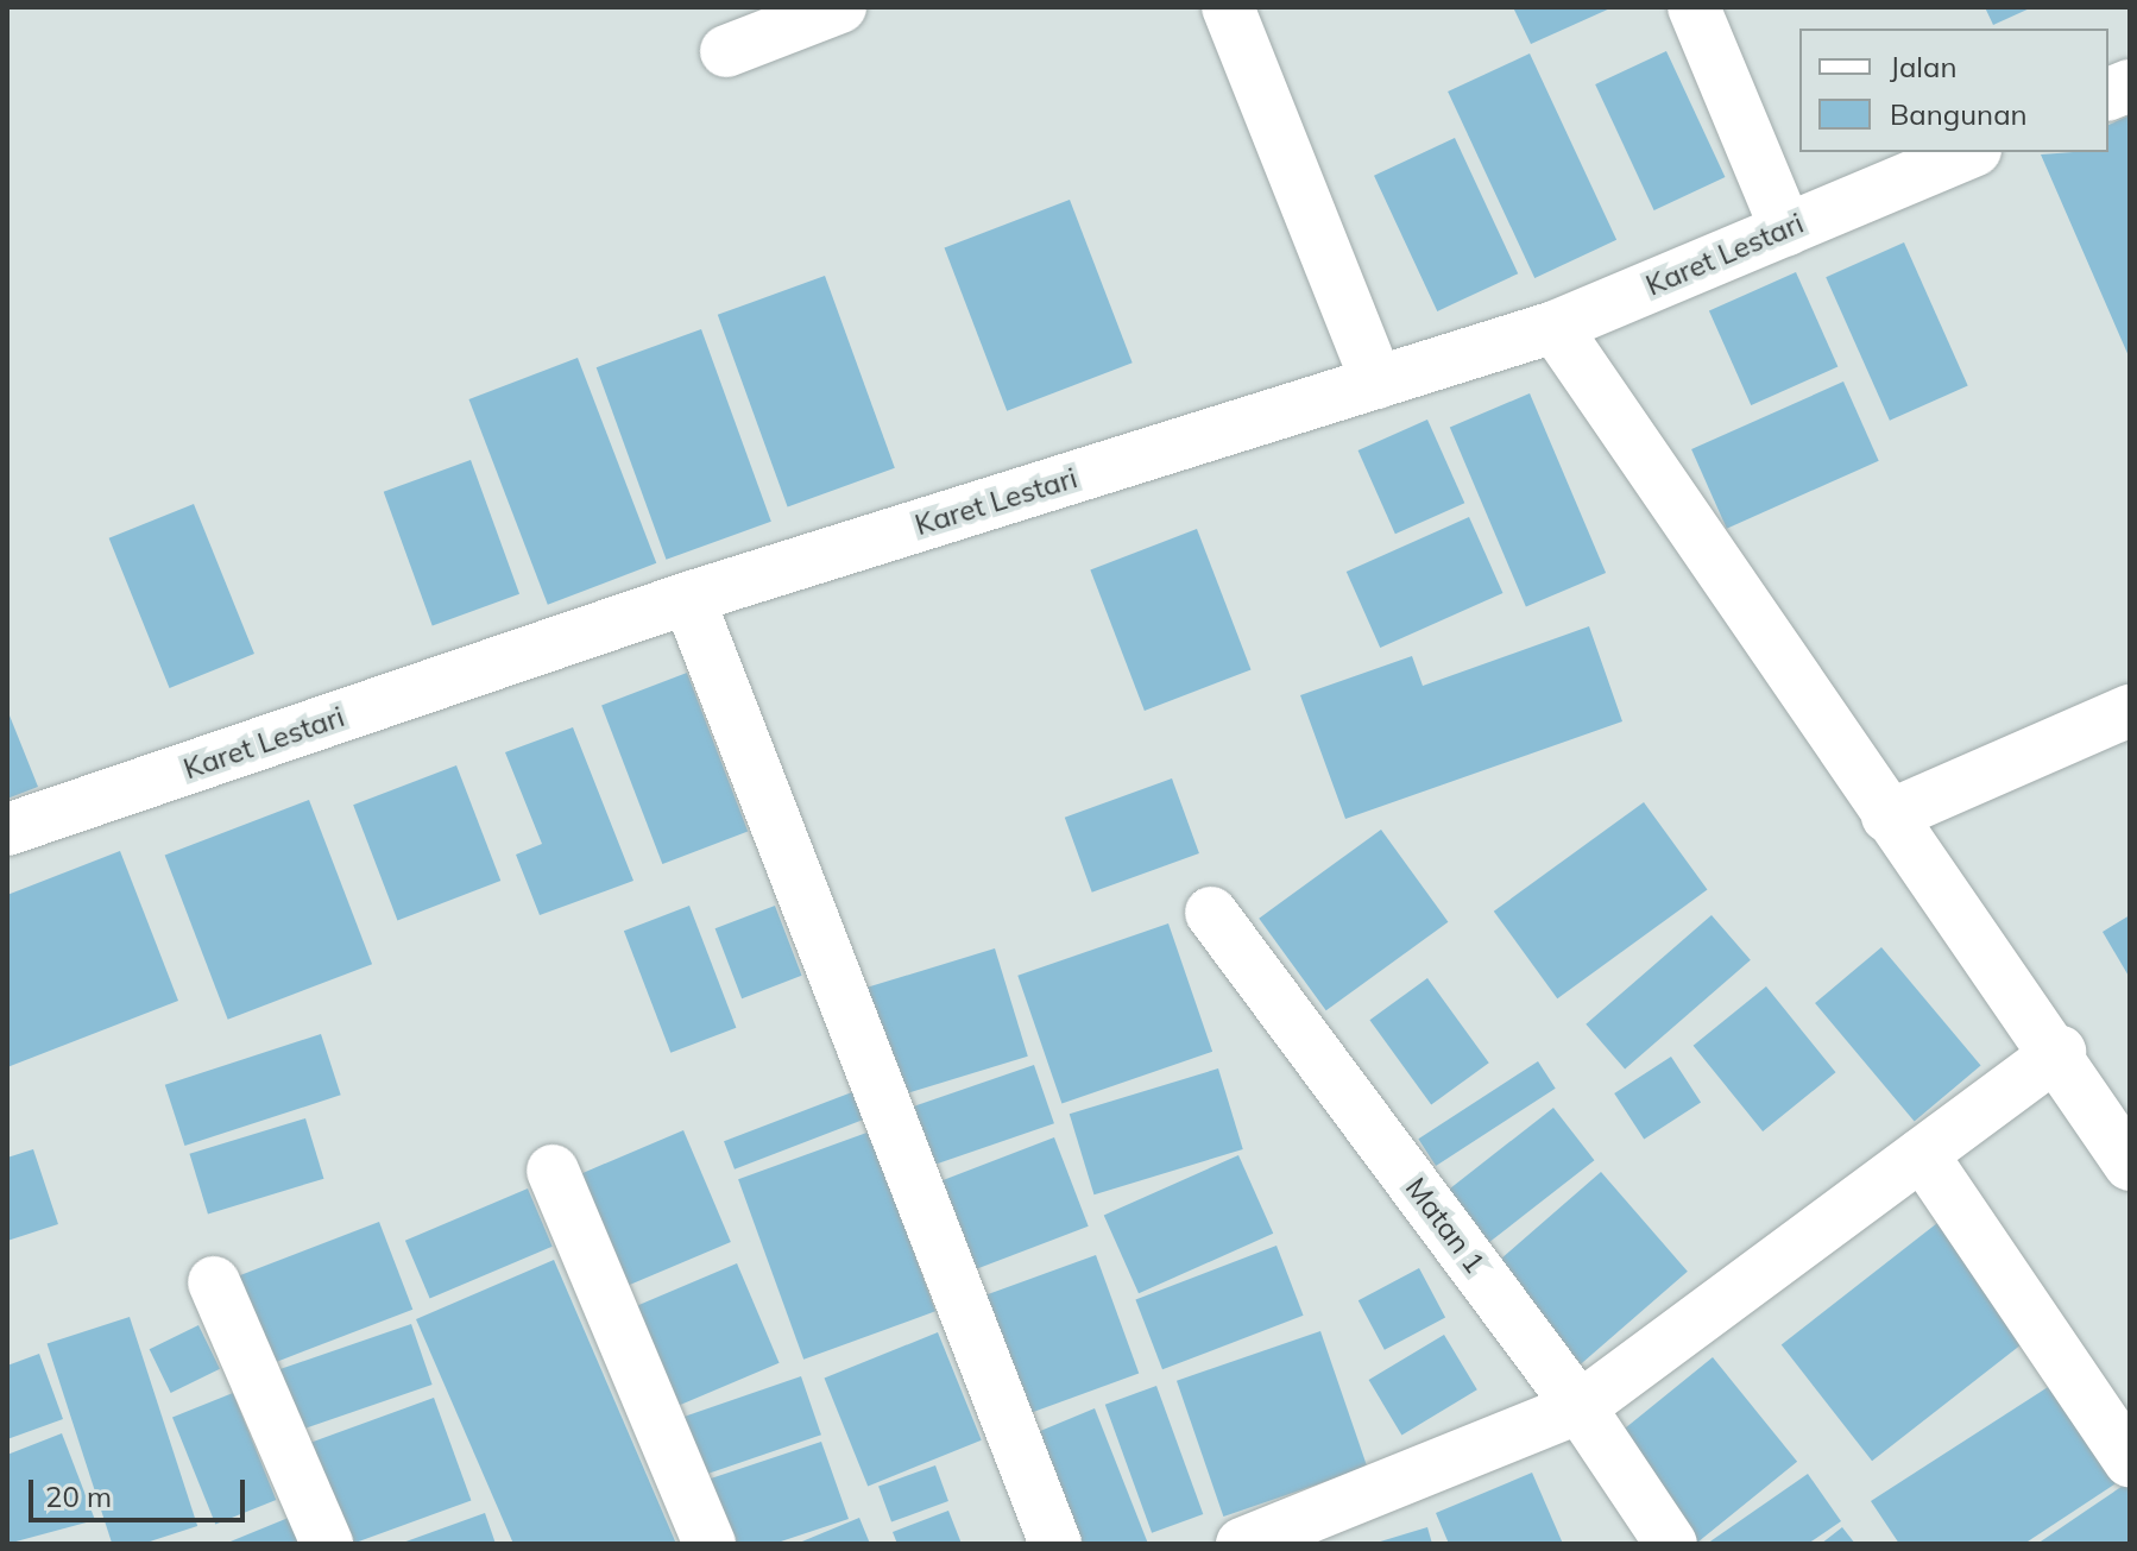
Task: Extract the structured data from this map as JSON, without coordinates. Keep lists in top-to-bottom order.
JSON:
{
  "streets": {
    "street": ["Karet Lestari", "Matan 1"]
  },
  "legend": ["Jalan", "Bangunan"],
  "scale_bar": "20 m"
}
